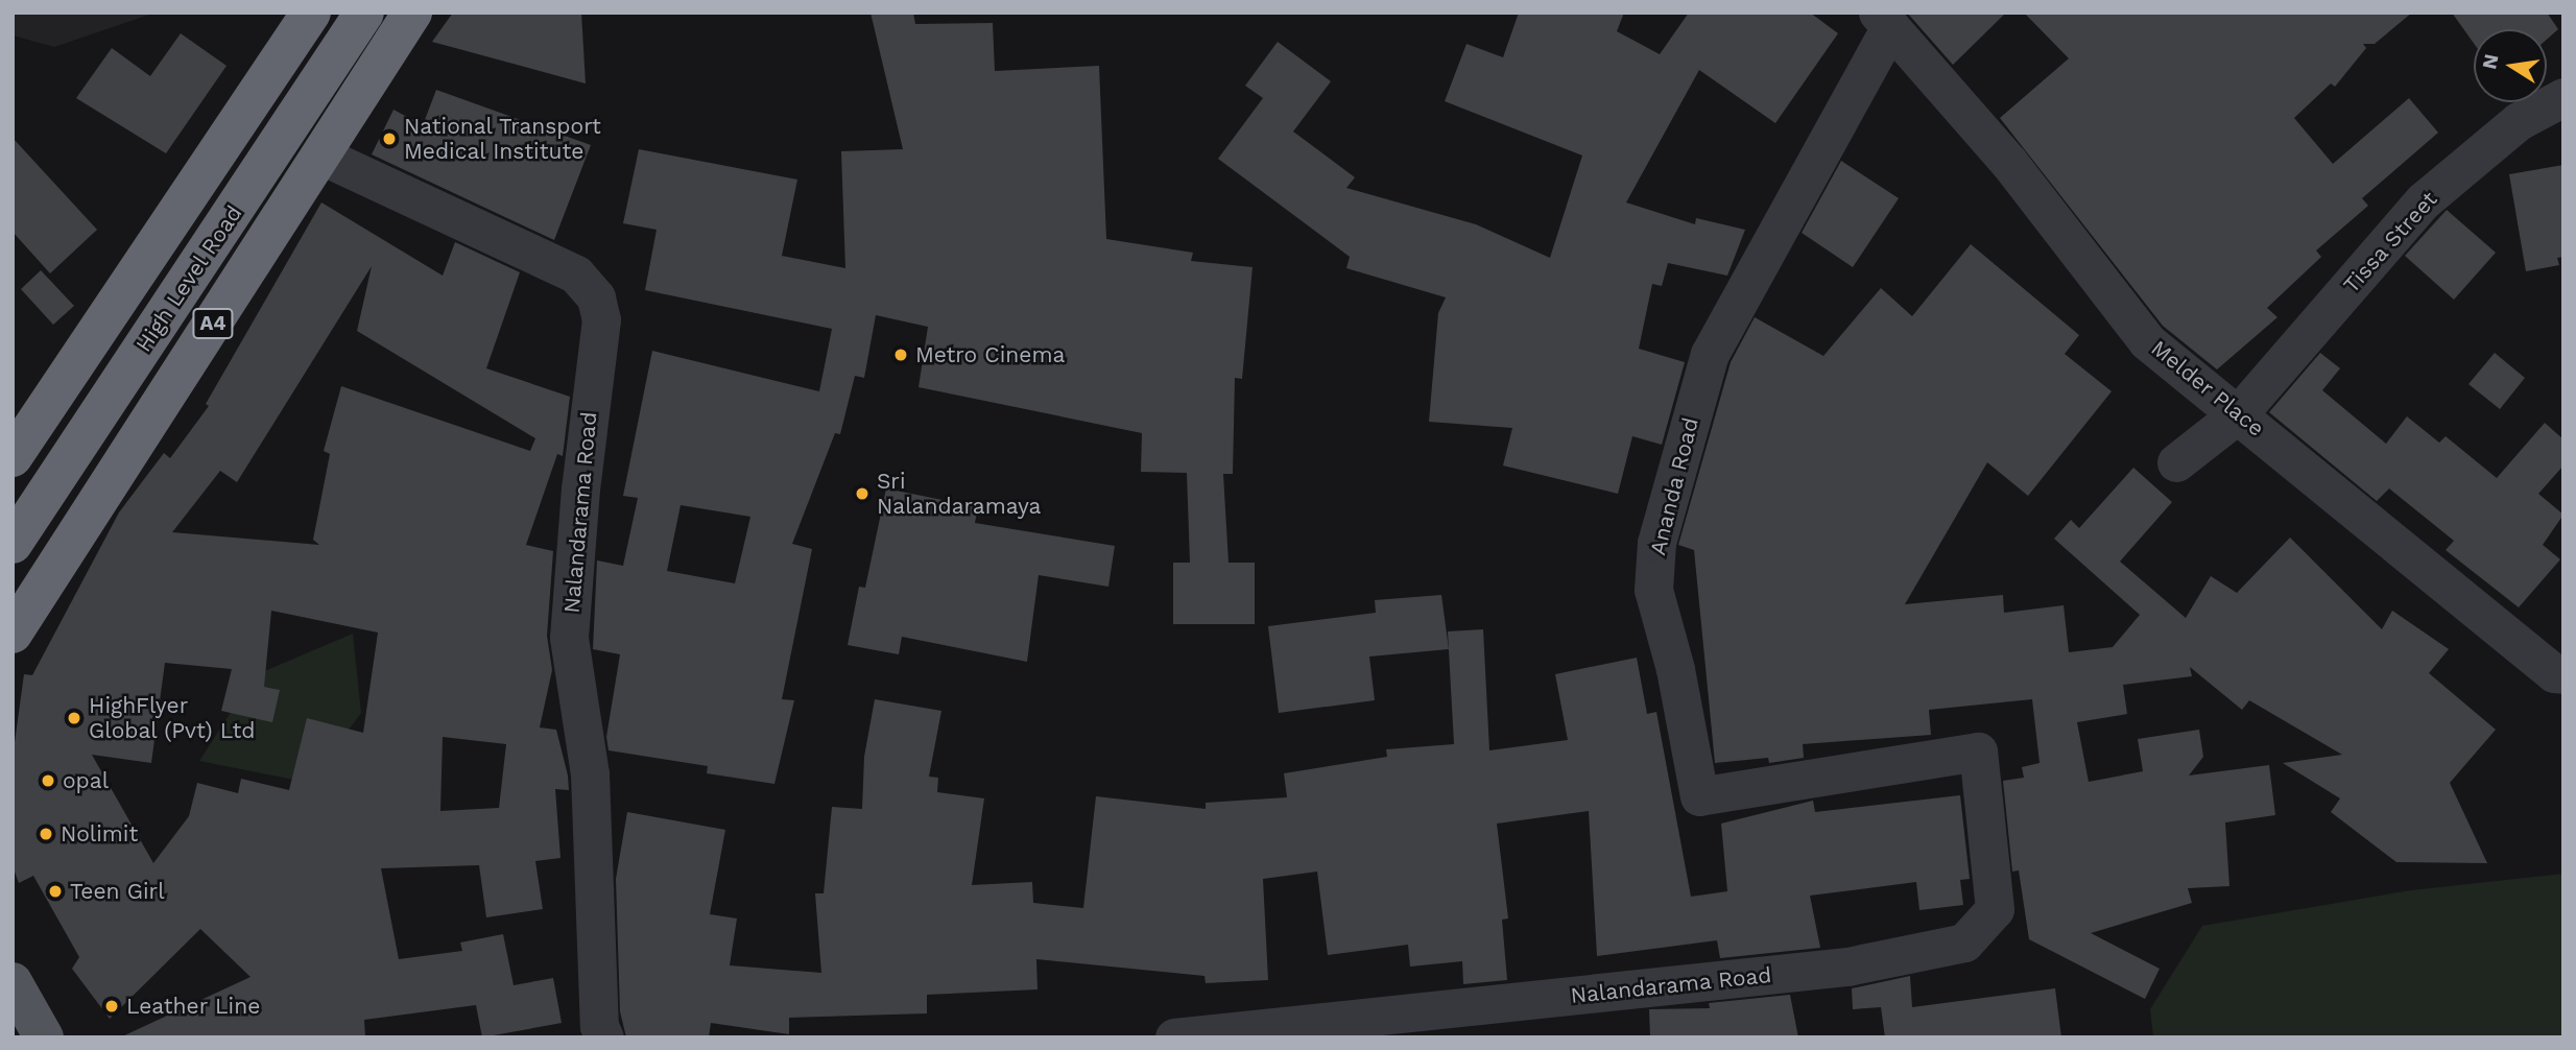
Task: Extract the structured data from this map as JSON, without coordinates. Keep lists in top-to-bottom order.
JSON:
{
  "streets": {
    "highway": ["High Level Road", "A4"],
    "street": [
      "Tissa Street",
      "Melder Place",
      "Ananda Road",
      "Nalandarama Road"
    ]
  },
  "crossings": [
    ["Tissa Street", "Melder Place"],
    ["A4", "Nalandarama Road"],
    ["Melder Place", "Ananda Road"],
    ["Ananda Road", "Nalandarama Road"]
  ],
  "places": [
    "National Transport Medical Institute",
    "Metro Cinema",
    "Sri Nalandaramaya",
    "HighFlyer Global (Pvt) Ltd",
    "opal",
    "Nolimit",
    "Teen Girl",
    "Leather Line"
  ],
  "north": "left"
}
